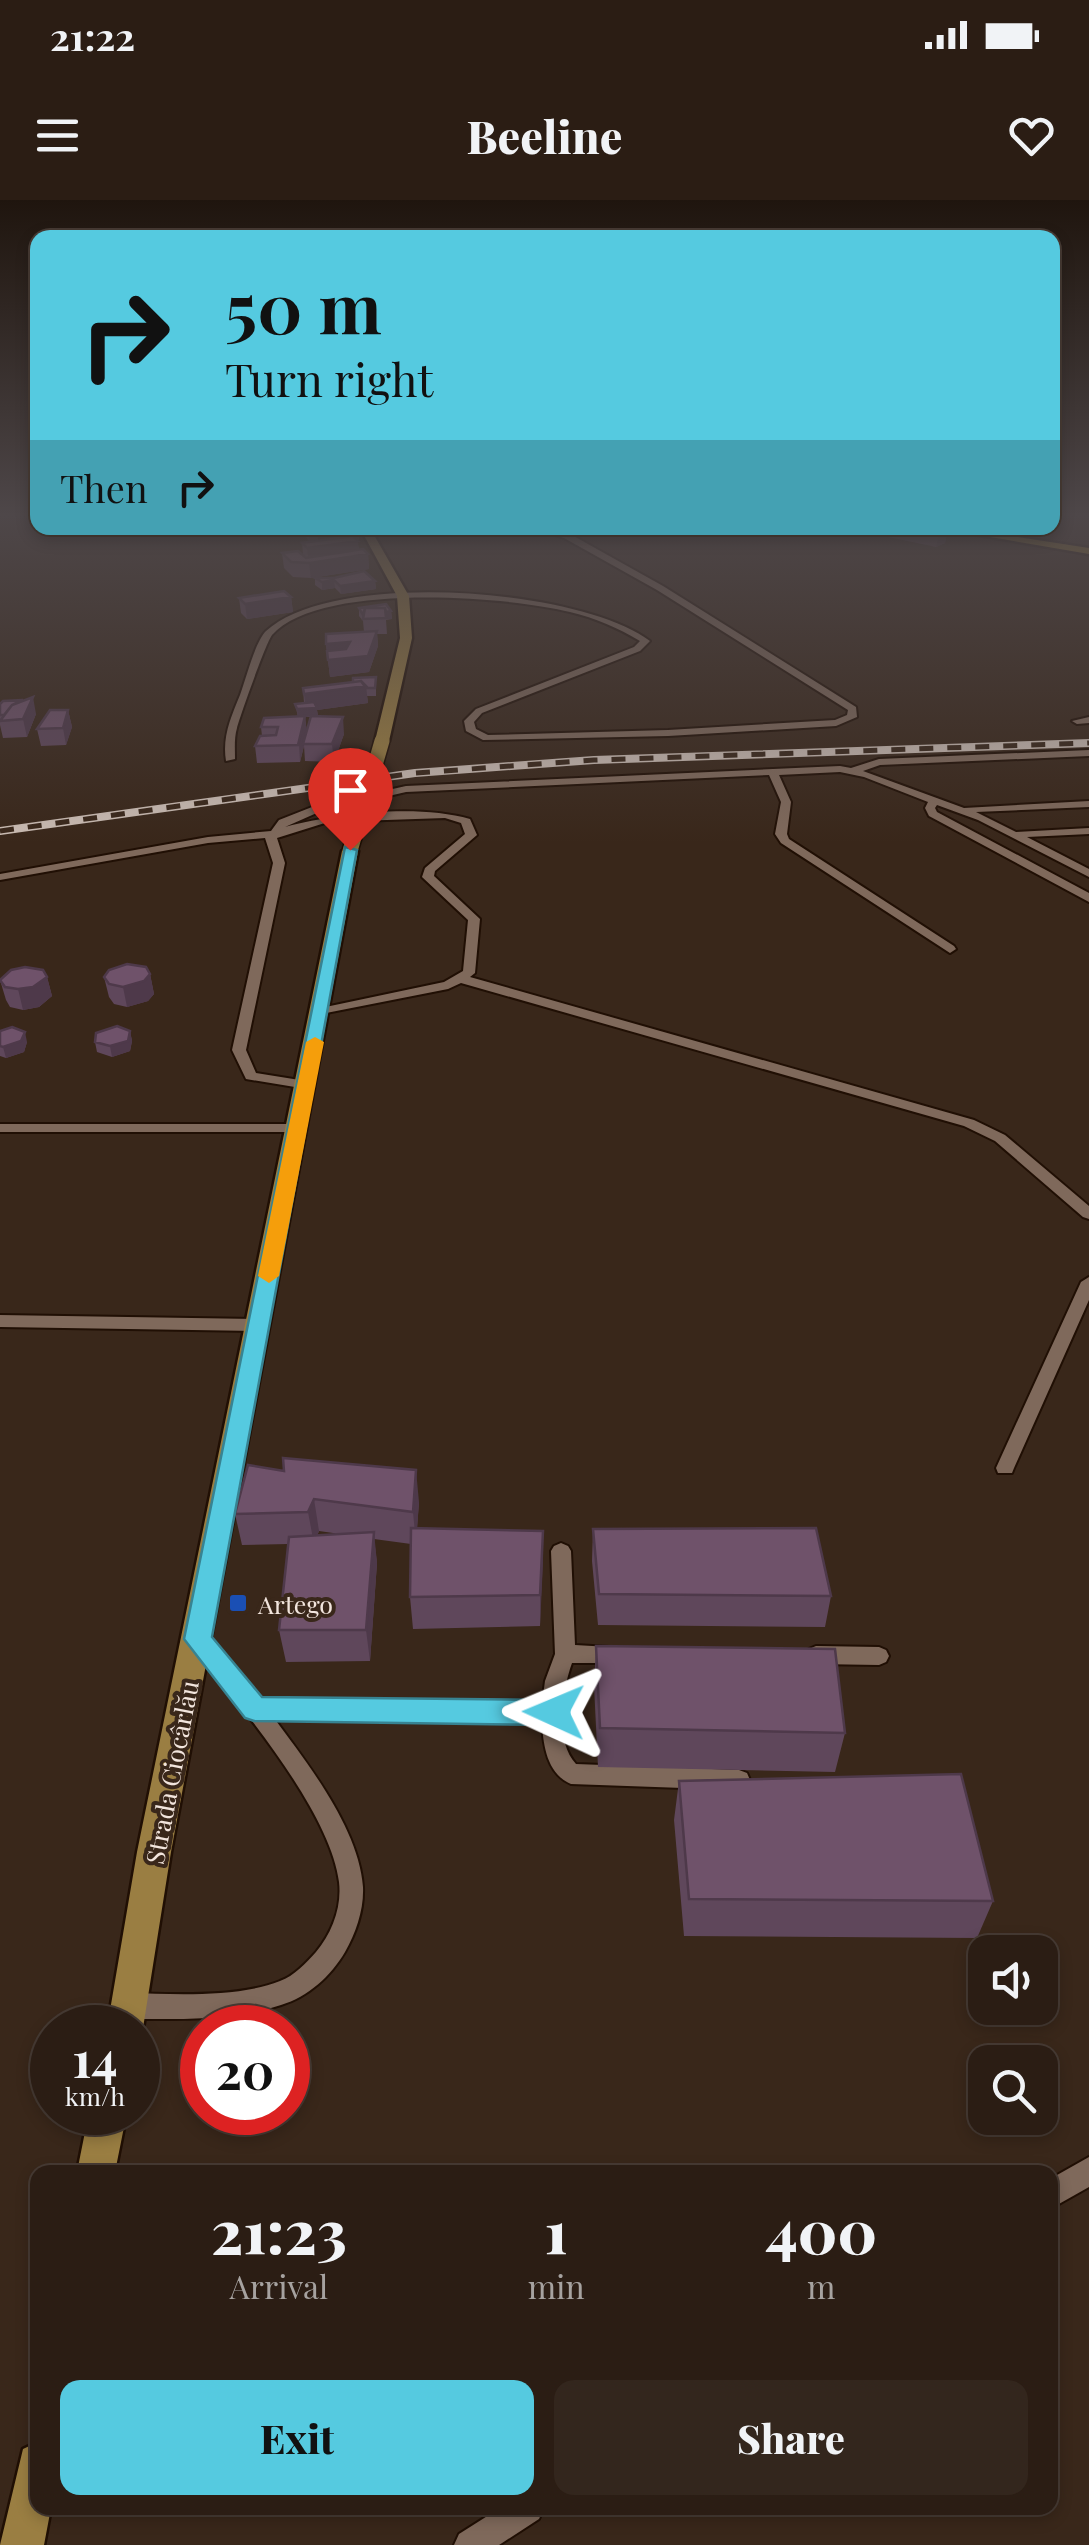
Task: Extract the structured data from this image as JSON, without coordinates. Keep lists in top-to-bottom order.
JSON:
{
  "streets": {
    "main road": ["Strada Ciocârlău"]
  },
  "places": {
    "transit": ["Artego"]
  },
  "page": {
    "status": "21:22",
    "header": "Beeline",
    "turn": ["50 m", "Turn right"],
    "then": "Then",
    "speed": "14 km/h",
    "limit": "20",
    "eta": [
      "21:23",
      "Arrival",
      "1",
      "min",
      "400",
      "m"
    ],
    "buttons": ["Exit", "Share"]
  }
}
